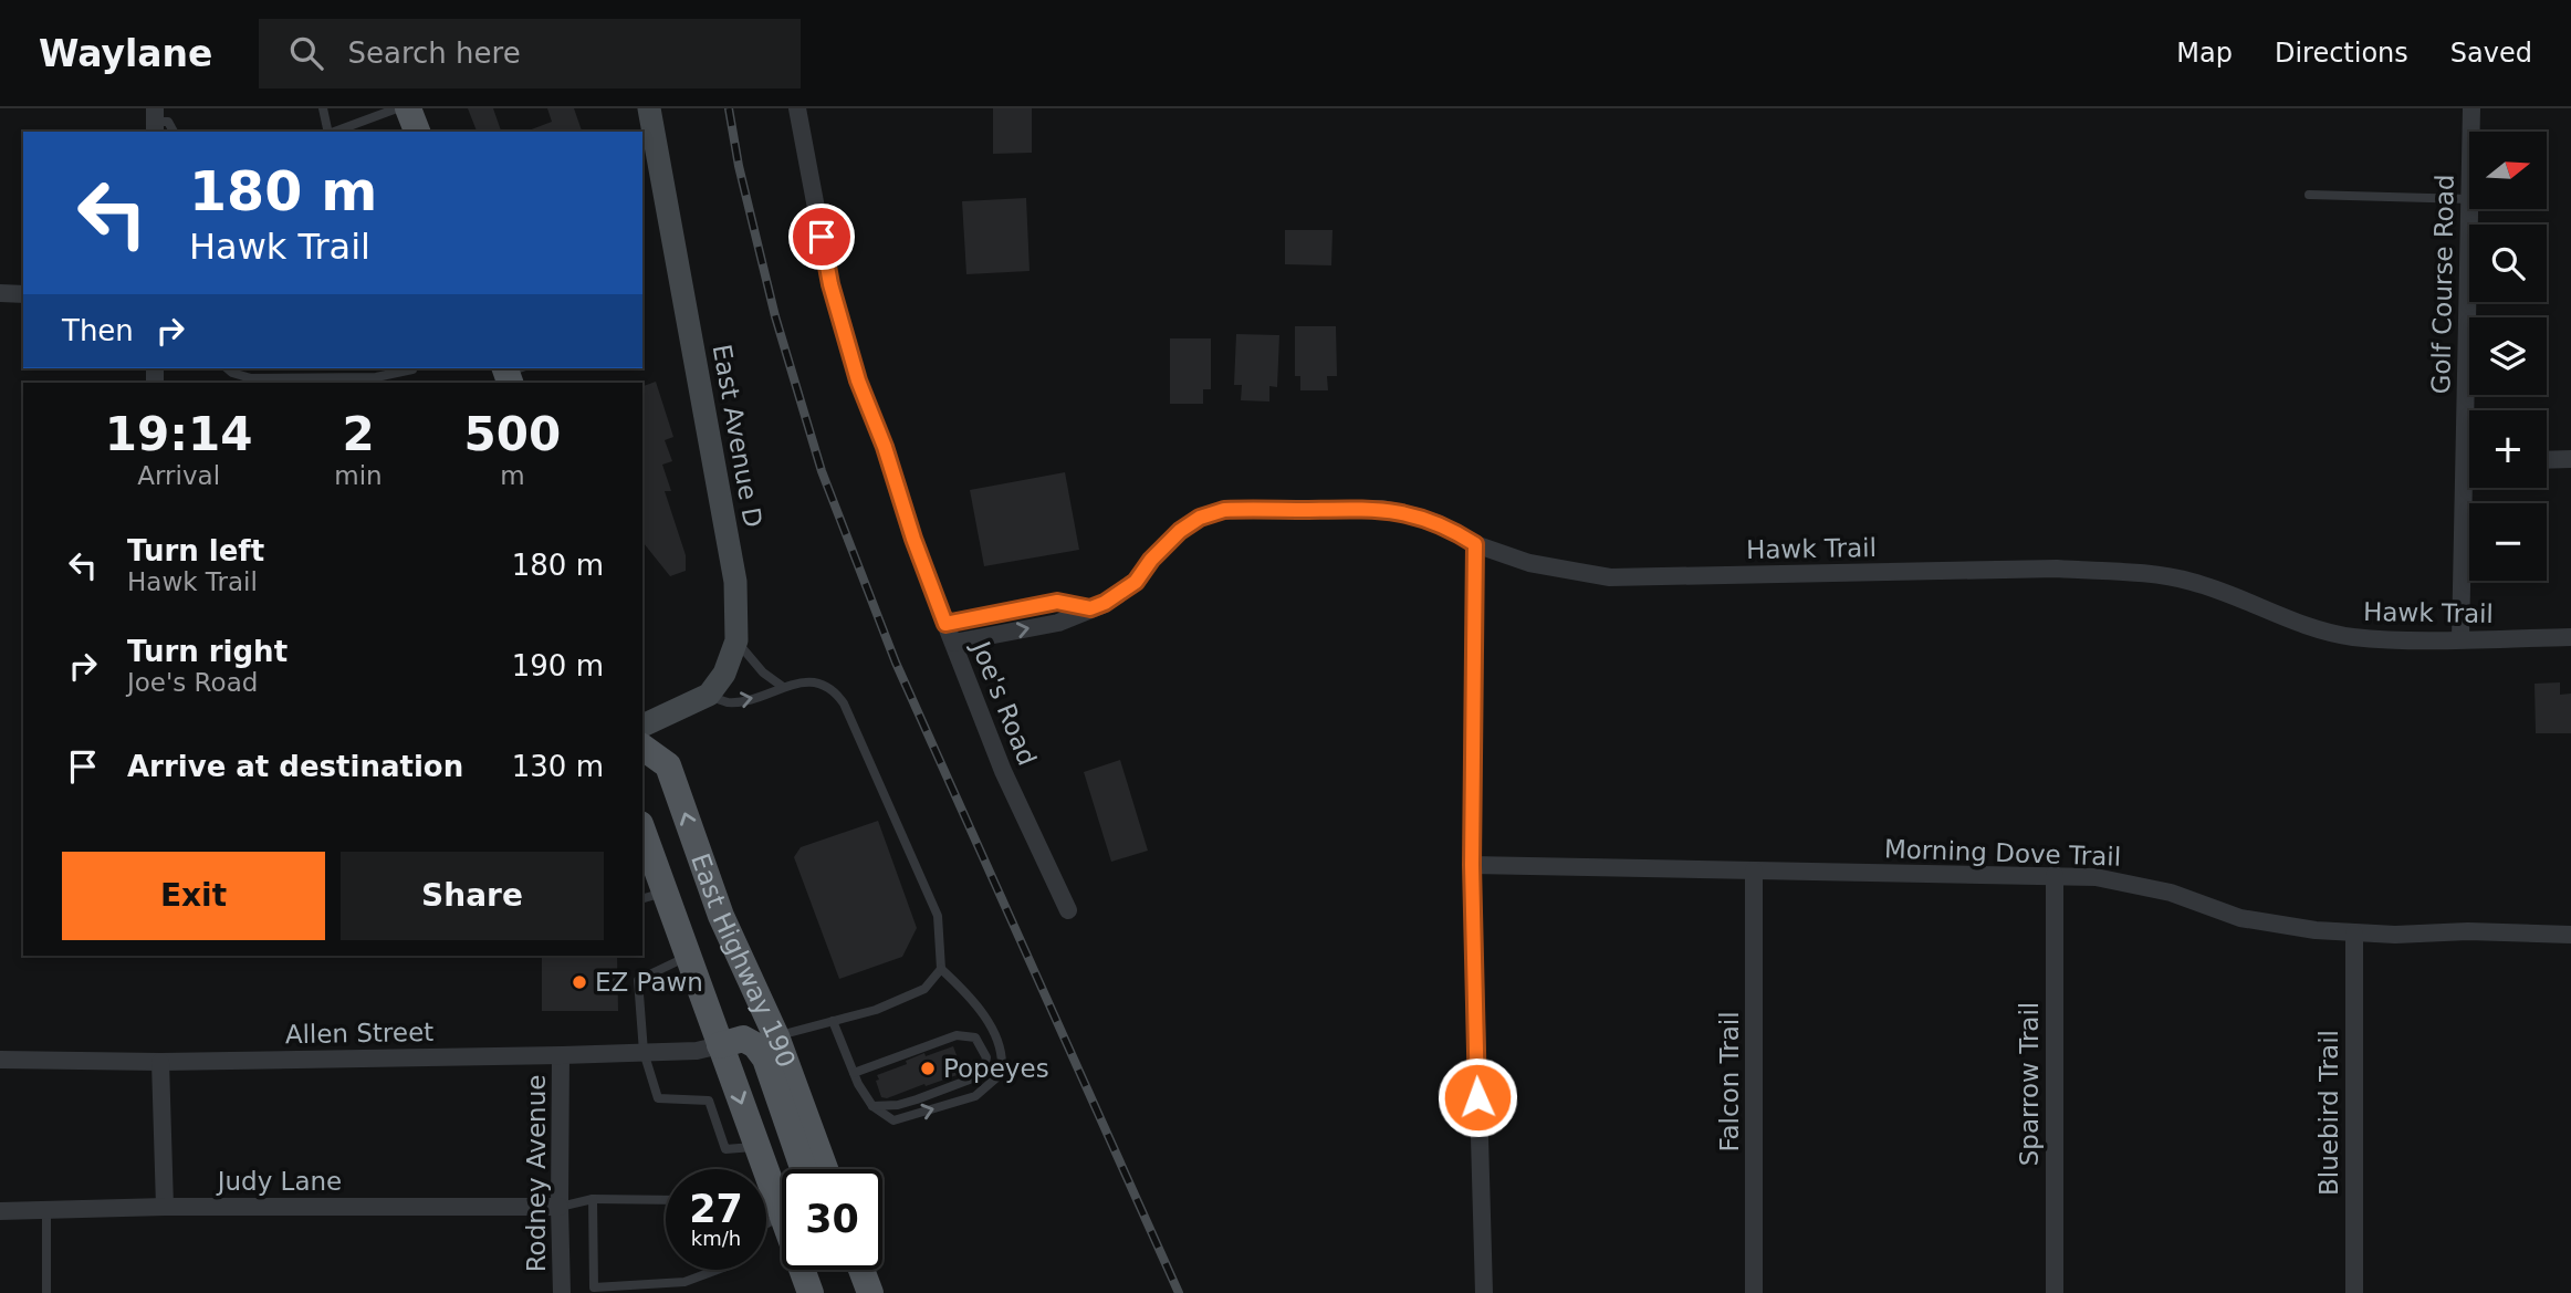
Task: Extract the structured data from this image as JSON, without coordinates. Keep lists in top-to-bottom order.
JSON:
{
  "streets": {
    "main road": ["East Avenue D", "East Highway 190"],
    "street": [
      "Golf Course Road",
      "Hawk Trail",
      "Joe's Road",
      "Morning Dove Trail",
      "Allen Street",
      "Falcon Trail",
      "Sparrow Trail",
      "Bluebird Trail",
      "Rodney Avenue",
      "Judy Lane"
    ]
  },
  "crossings": [
    ["Golf Course Road", "Hawk Trail"],
    ["Hawk Trail", "Joe's Road"],
    ["Morning Dove Trail", "Falcon Trail"],
    ["Morning Dove Trail", "Sparrow Trail"],
    ["Morning Dove Trail", "Bluebird Trail"],
    ["East Highway 190", "Allen Street"],
    ["Allen Street", "Rodney Avenue"],
    ["Rodney Avenue", "Judy Lane"]
  ],
  "places": ["EZ Pawn", "Popeyes"],
  "north": "right",
  "page": {
    "header": "Waylane",
    "search": "Search here",
    "nav": ["Map", "Directions", "Saved"],
    "map_buttons": ["+", "−"],
    "turn": ["180 m", "Hawk Trail"],
    "then": "Then",
    "eta": [
      "19:14",
      "Arrival",
      "2",
      "min",
      "500",
      "m"
    ],
    "list": [
      {
        "name": "Turn left",
        "note": "Hawk Trail",
        "value": "180 m"
      },
      {
        "name": "Turn right",
        "note": "Joe's Road",
        "value": "190 m"
      },
      {
        "name": "Arrive at destination",
        "value": "130 m"
      }
    ],
    "buttons": ["Exit", "Share"],
    "speed": "27 km/h",
    "limit": "30"
  }
}
